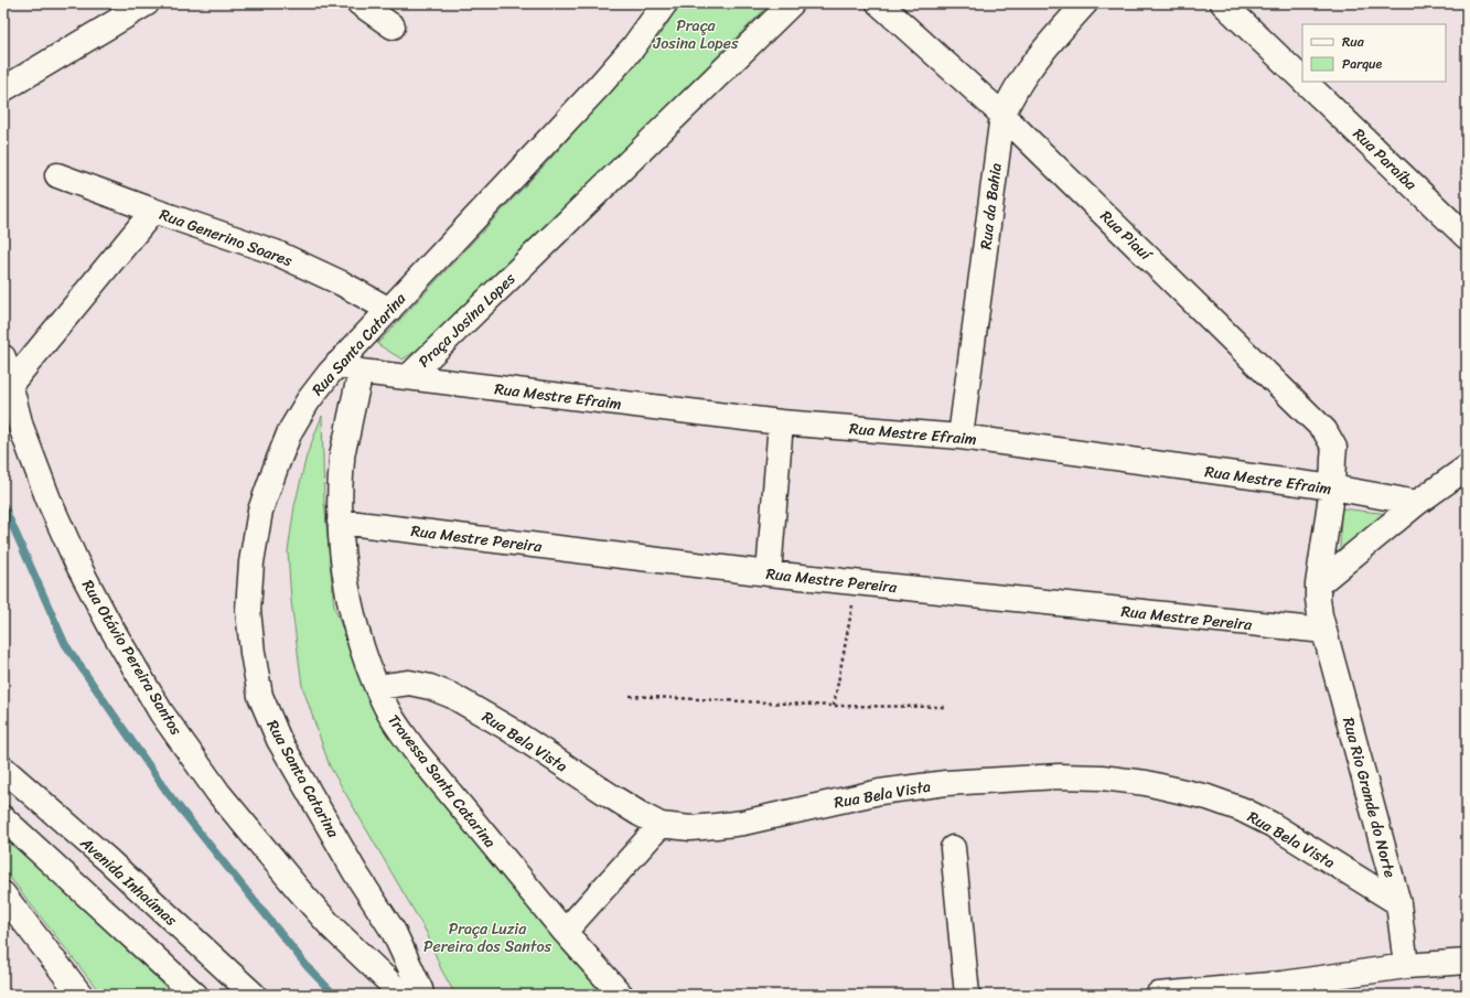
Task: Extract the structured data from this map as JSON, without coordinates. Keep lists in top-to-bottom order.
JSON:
{
  "streets": {
    "street": [
      "Rua Paraíba",
      "Rua da Bahia",
      "Rua Piauí",
      "Rua Generino Soares",
      "Praça Josina Lopes",
      "Rua Santa Catarina",
      "Rua Mestre Efraim",
      "Rua Mestre Pereira",
      "Rua Otávio Pereira Santos",
      "Rua Bela Vista",
      "Travessa Santa Catarina",
      "Rua Rio Grande do Norte",
      "Avenida Inhaúmas"
    ]
  },
  "crossings": [
    ["Rua da Bahia", "Rua Piauí"],
    ["Rua da Bahia", "Rua Mestre Efraim"],
    ["Rua Piauí", "Rua Mestre Efraim"],
    ["Rua Piauí", "Rua Rio Grande do Norte"],
    ["Rua Generino Soares", "Rua Santa Catarina"],
    ["Praça Josina Lopes", "Rua Mestre Efraim"],
    ["Rua Santa Catarina", "Rua Mestre Efraim"],
    ["Rua Mestre Efraim", "Travessa Santa Catarina"],
    ["Rua Mestre Pereira", "Travessa Santa Catarina"],
    ["Rua Mestre Pereira", "Rua Rio Grande do Norte"],
    ["Rua Bela Vista", "Travessa Santa Catarina"],
    ["Rua Bela Vista", "Rua Rio Grande do Norte"]
  ],
  "parks": ["Praça Josina Lopes", "Praça Luzia Pereira dos Santos"],
  "legend": ["Rua", "Parque"]
}
